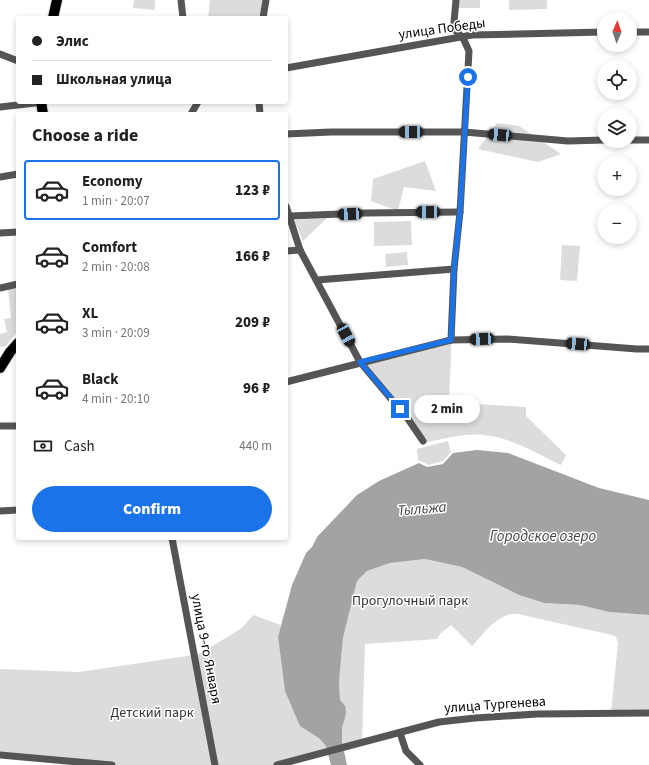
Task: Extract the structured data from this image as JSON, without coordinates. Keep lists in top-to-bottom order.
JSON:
{
  "streets": {
    "street": ["улица Победы", "улица 9-го Января", "улица Тургенева"]
  },
  "water": ["Тыльжа", "Городское озеро"],
  "parks": ["Прогулочный парк", "Детский парк"],
  "north": "top",
  "page": {
    "map_buttons": ["+", "−"],
    "banner": ["Элис", "Школьная улица"],
    "heading": "Choose a ride",
    "list": [
      {
        "name": "Economy",
        "note": "1 min · 20:07",
        "value": "123 ₽"
      },
      {
        "name": "Comfort",
        "note": "2 min · 20:08",
        "value": "166 ₽"
      },
      {
        "name": "XL",
        "note": "3 min · 20:09",
        "value": "209 ₽"
      },
      {
        "name": "Black",
        "note": "4 min · 20:10",
        "value": "96 ₽"
      }
    ],
    "bubble": "2 min",
    "pay": ["Cash", "440 m"],
    "buttons": "Confirm"
  }
}
